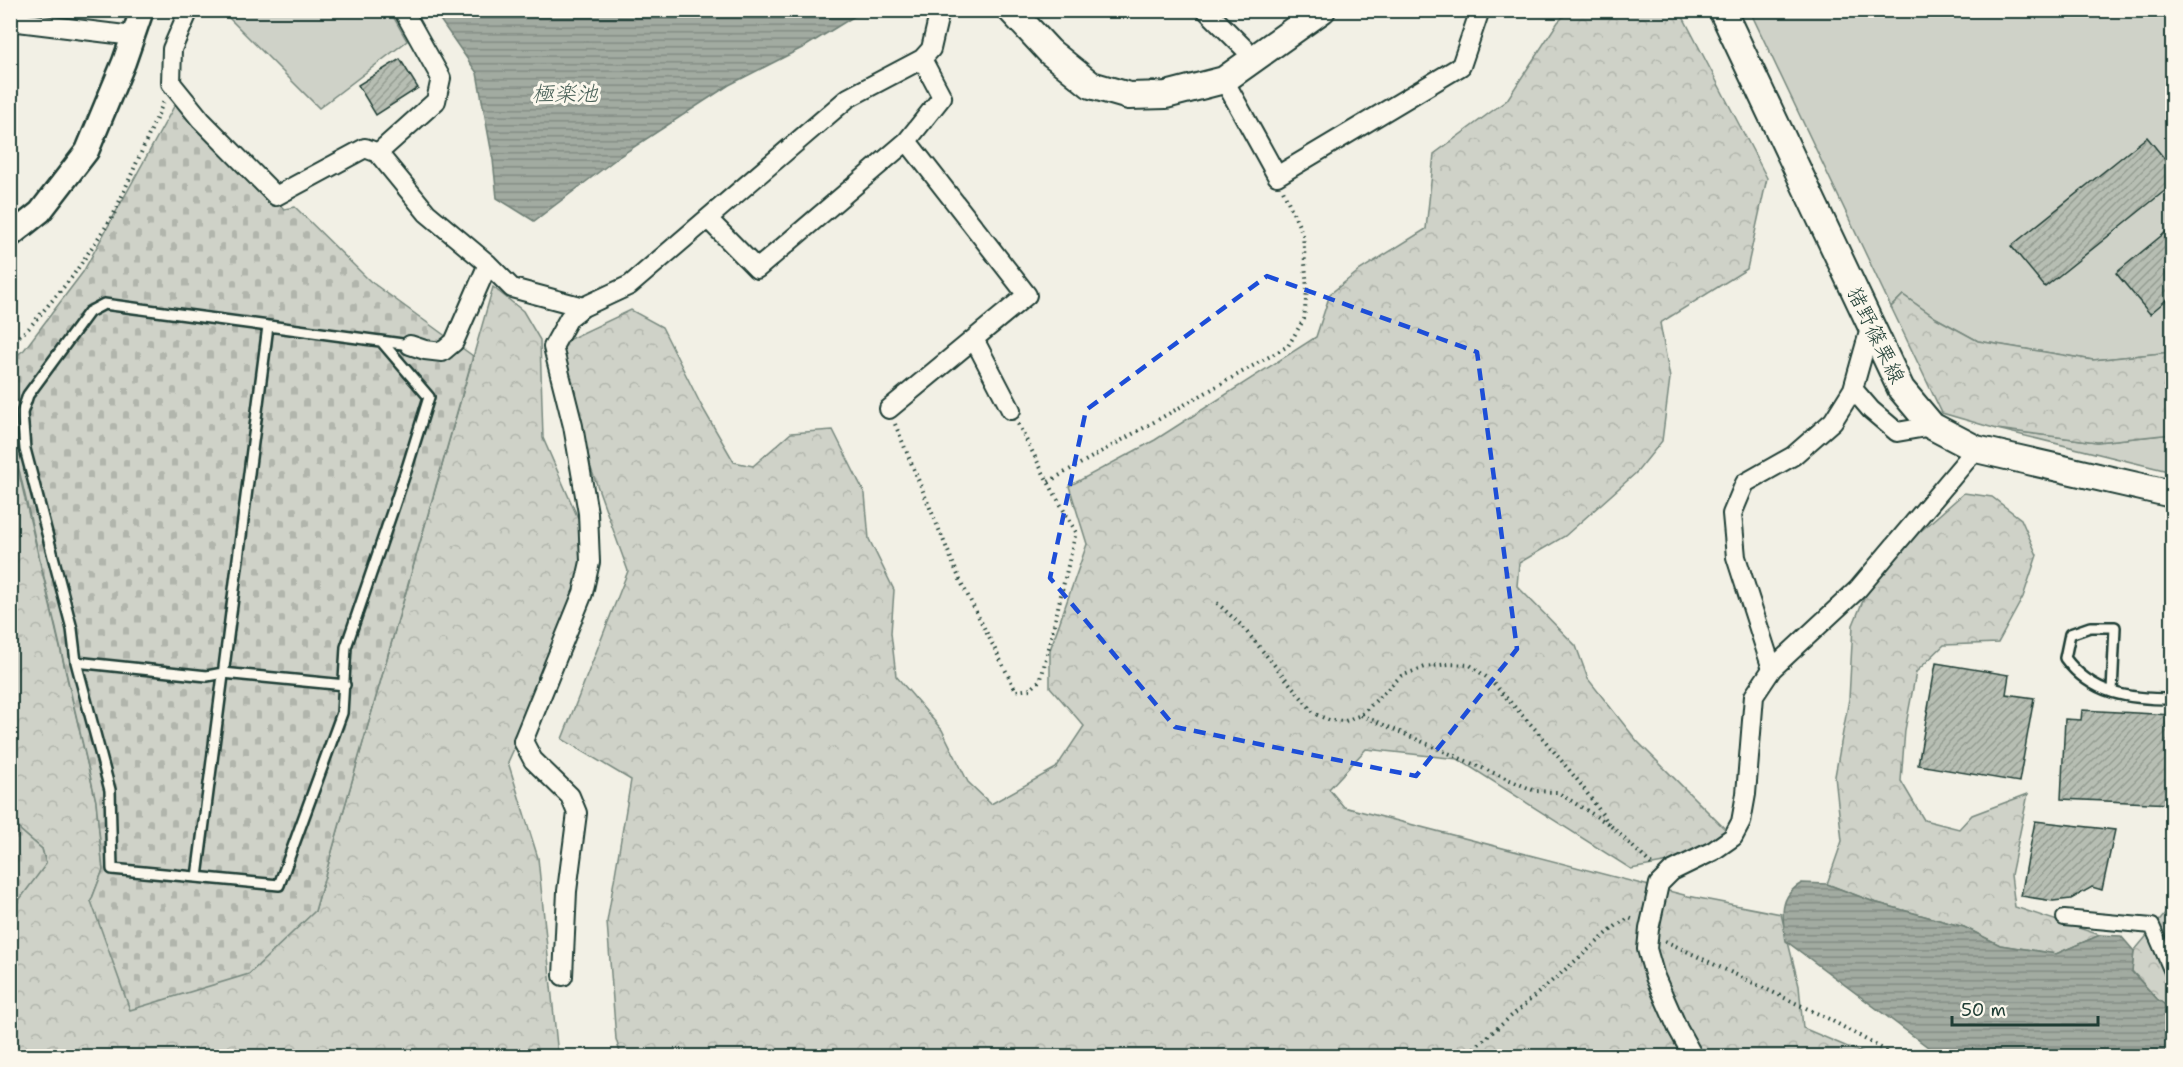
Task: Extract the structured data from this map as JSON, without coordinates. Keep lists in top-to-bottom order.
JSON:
{
  "streets": {
    "main road": ["猪野篠栗線"]
  },
  "water": ["極楽池"],
  "scale_bar": "50 m"
}
